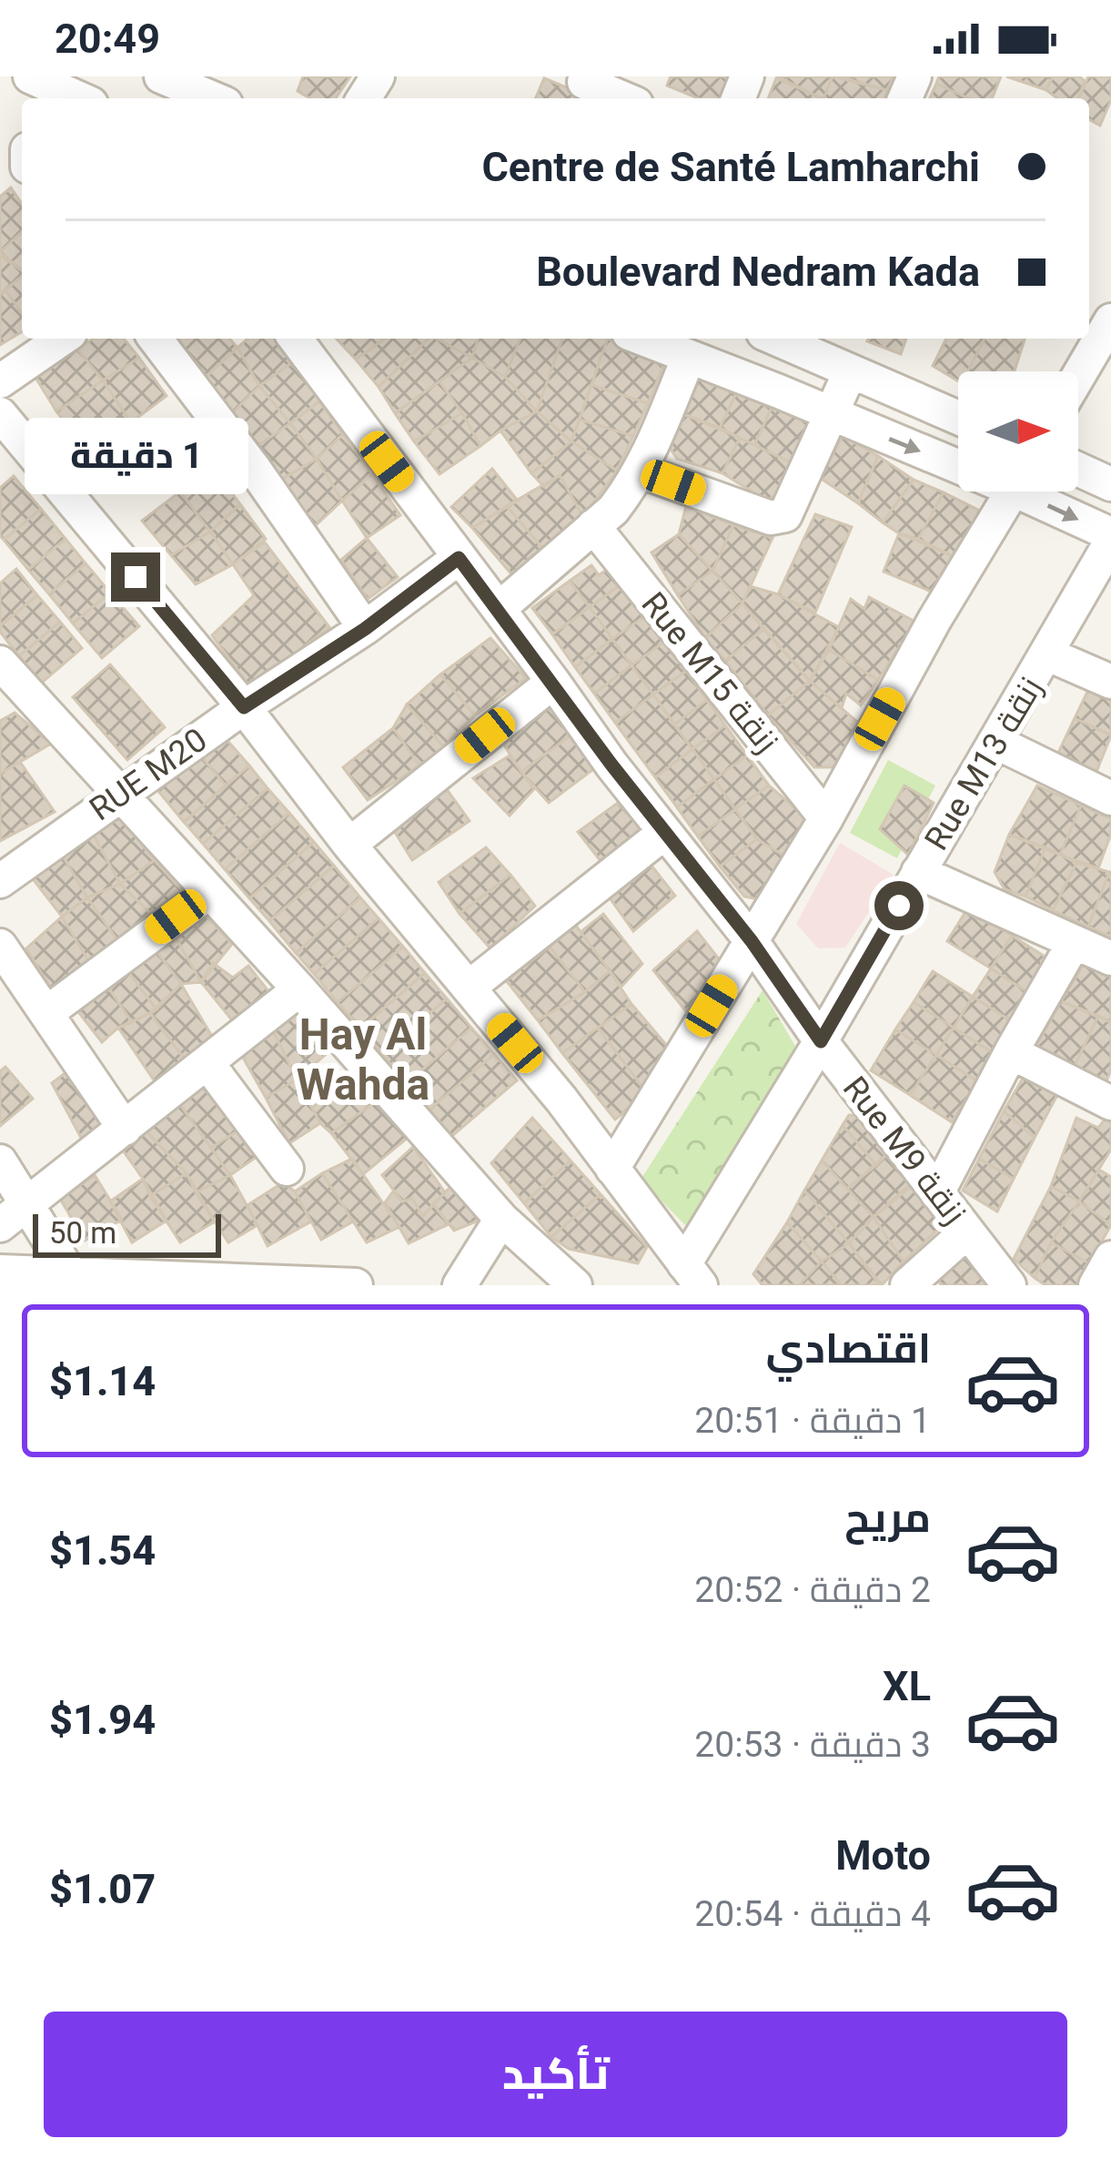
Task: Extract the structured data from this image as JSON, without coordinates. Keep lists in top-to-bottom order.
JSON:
{
  "streets": {
    "street": [
      "Rue M15 زنقة",
      "Rue M13 زنقة",
      "RUE M20",
      "Rue M9 زنقة"
    ]
  },
  "crossings": [
    ["Rue M13 زنقة", "Rue M9 زنقة"],
    ["RUE M20", "Rue M9 زنقة"]
  ],
  "districts": ["Hay Al Wahda"],
  "scale_bar": "50 m",
  "north": "right",
  "page": {
    "status": "20:49",
    "banner": ["Centre de Santé Lamharchi", "Boulevard Nedram Kada"],
    "bubble": "1 دقيقة",
    "scale": "50 m",
    "list": [
      {
        "name": "اقتصادي",
        "note": "1 دقيقة · 20:51",
        "value": "$1.14"
      },
      {
        "name": "مريح",
        "note": "2 دقيقة · 20:52",
        "value": "$1.54"
      },
      {
        "name": "XL",
        "note": "3 دقيقة · 20:53",
        "value": "$1.94"
      },
      {
        "name": "Moto",
        "note": "4 دقيقة · 20:54",
        "value": "$1.07"
      }
    ],
    "buttons": "تأكيد"
  }
}
